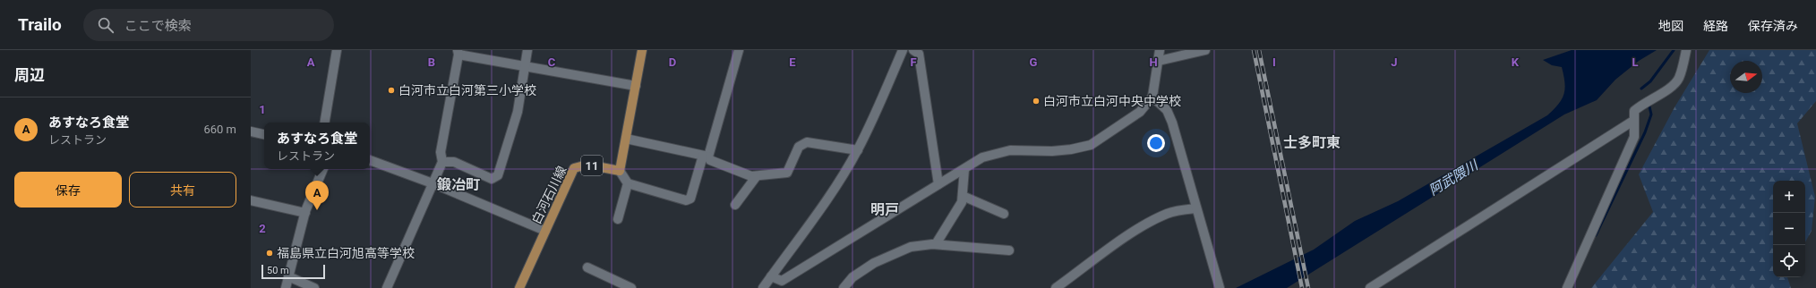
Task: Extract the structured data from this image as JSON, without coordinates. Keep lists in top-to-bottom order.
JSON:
{
  "streets": {
    "main road": ["11", "白河石川線"]
  },
  "crossings": [
    ["11", "白河石川線"]
  ],
  "districts": ["士多町東", "鍛冶町", "明戸"],
  "water": ["阿武隈川"],
  "places": ["白河市立白河第三小学校", "白河市立白河中央中学校", "福島県立白河旭高等学校"],
  "scale_bar": "50 m",
  "north": "right",
  "page": {
    "header": "Trailo",
    "search": "ここで検索",
    "nav": ["地図", "経路", "保存済み"],
    "heading": "周辺",
    "list": [
      {
        "mark": "A",
        "name": "あすなろ食堂",
        "note": "レストラン",
        "value": "660 m"
      }
    ],
    "popup": ["あすなろ食堂", "レストラン"],
    "buttons": ["保存", "共有"],
    "map_buttons": ["+", "−"],
    "pins": "A",
    "scale": "50 m"
  },
  "grid": {
    "columns": [
      "A",
      "B",
      "C",
      "D",
      "E",
      "F",
      "G",
      "H",
      "I",
      "J",
      "K",
      "L"
    ],
    "rows": ["1", "2"]
  }
}
